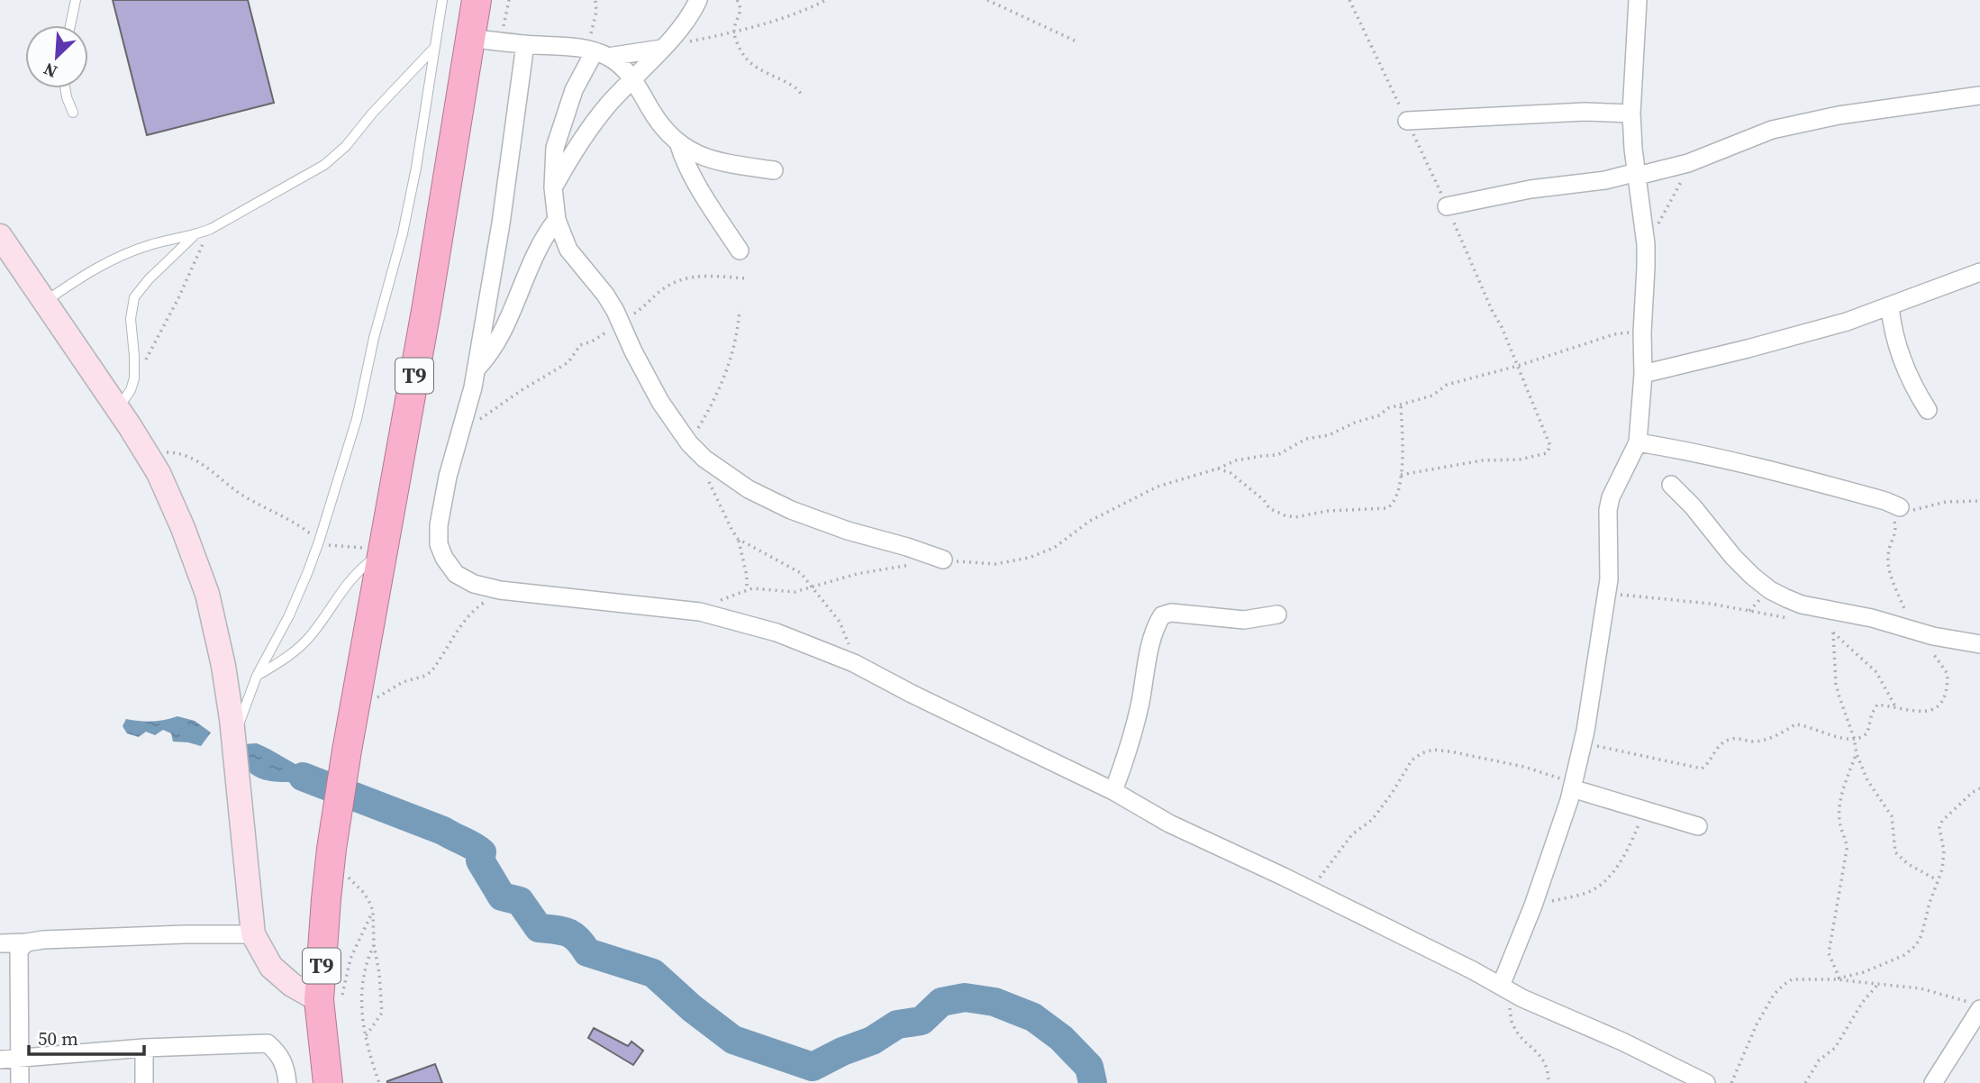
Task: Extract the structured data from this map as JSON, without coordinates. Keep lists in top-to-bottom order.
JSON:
{
  "streets": {
    "highway": ["T9"]
  },
  "scale_bar": "50 m",
  "north": "bottom left"
}
